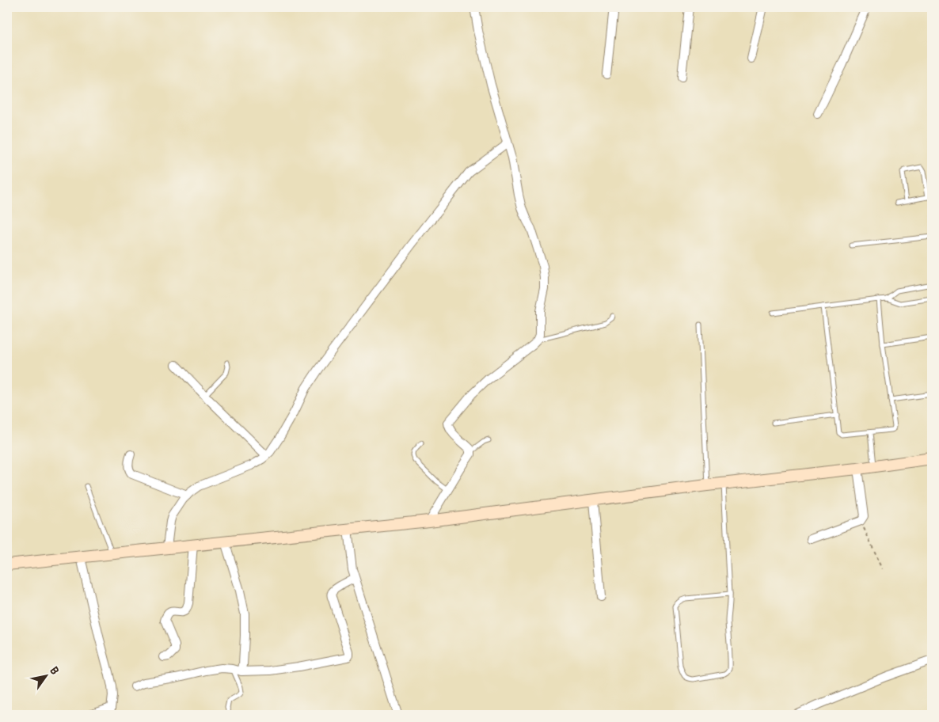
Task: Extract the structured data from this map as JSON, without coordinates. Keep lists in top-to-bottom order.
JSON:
{
  "north": "top right"
}
